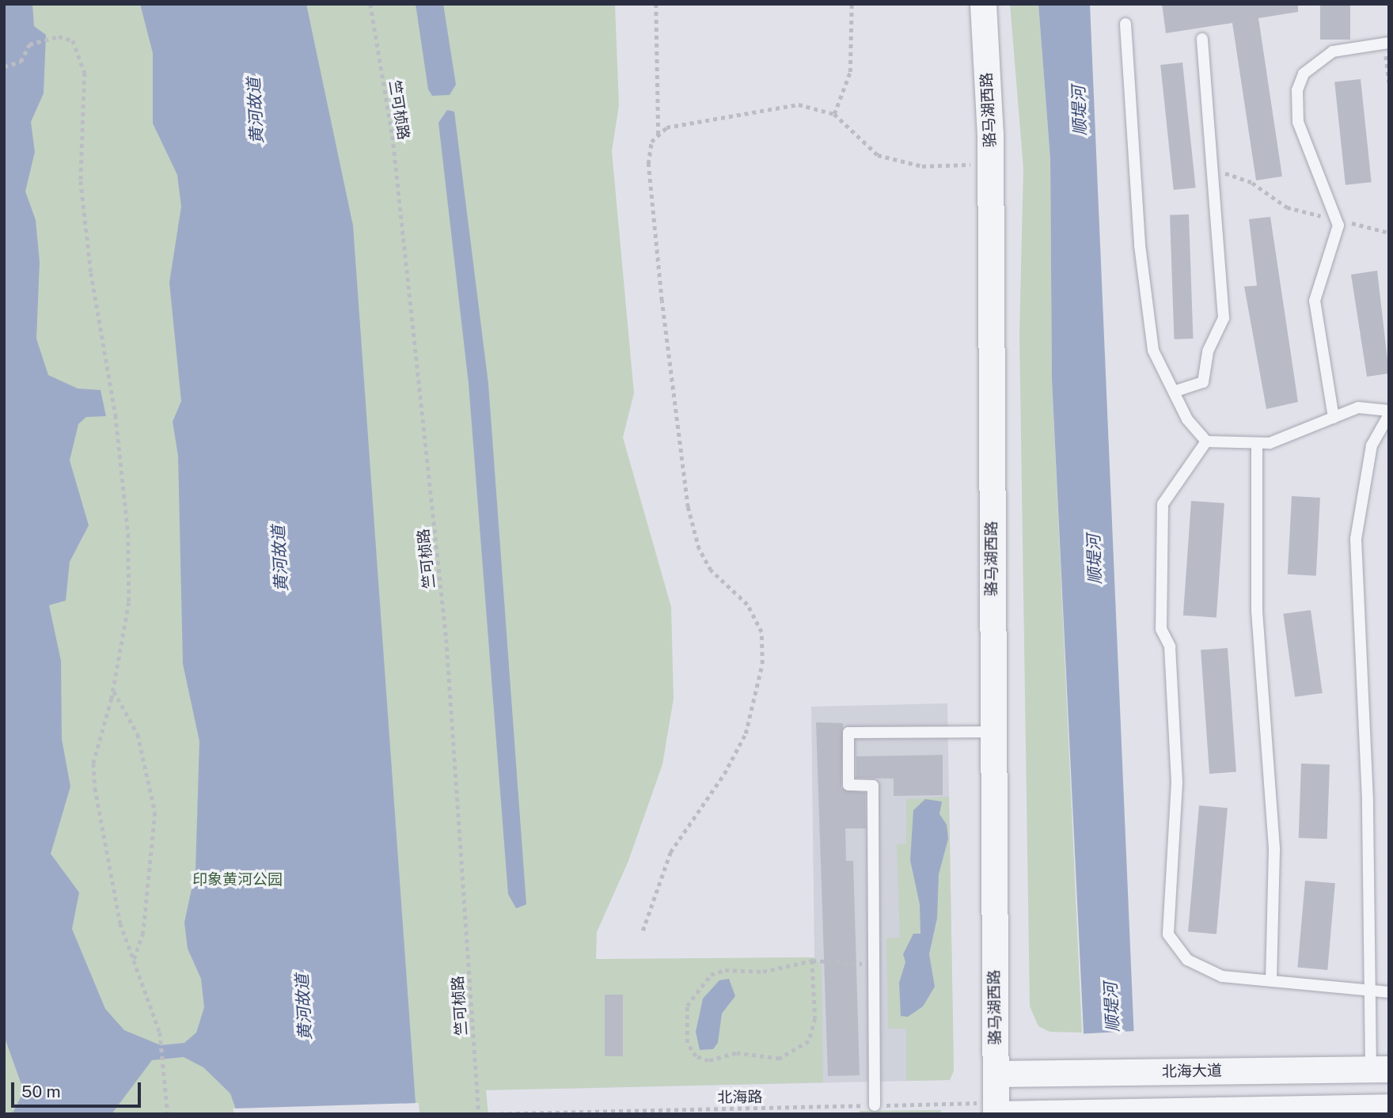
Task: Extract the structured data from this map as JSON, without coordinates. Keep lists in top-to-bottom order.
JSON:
{
  "streets": {
    "street": ["骆马湖西路", "北海大道"],
    "path": ["竺可桢路", "北海路"]
  },
  "crossings": [
    ["骆马湖西路", "北海大道"],
    ["骆马湖西路", "北海路"]
  ],
  "water": ["黄河故道", "顺堤河"],
  "parks": ["印象黄河公园"],
  "scale_bar": "50 m"
}
